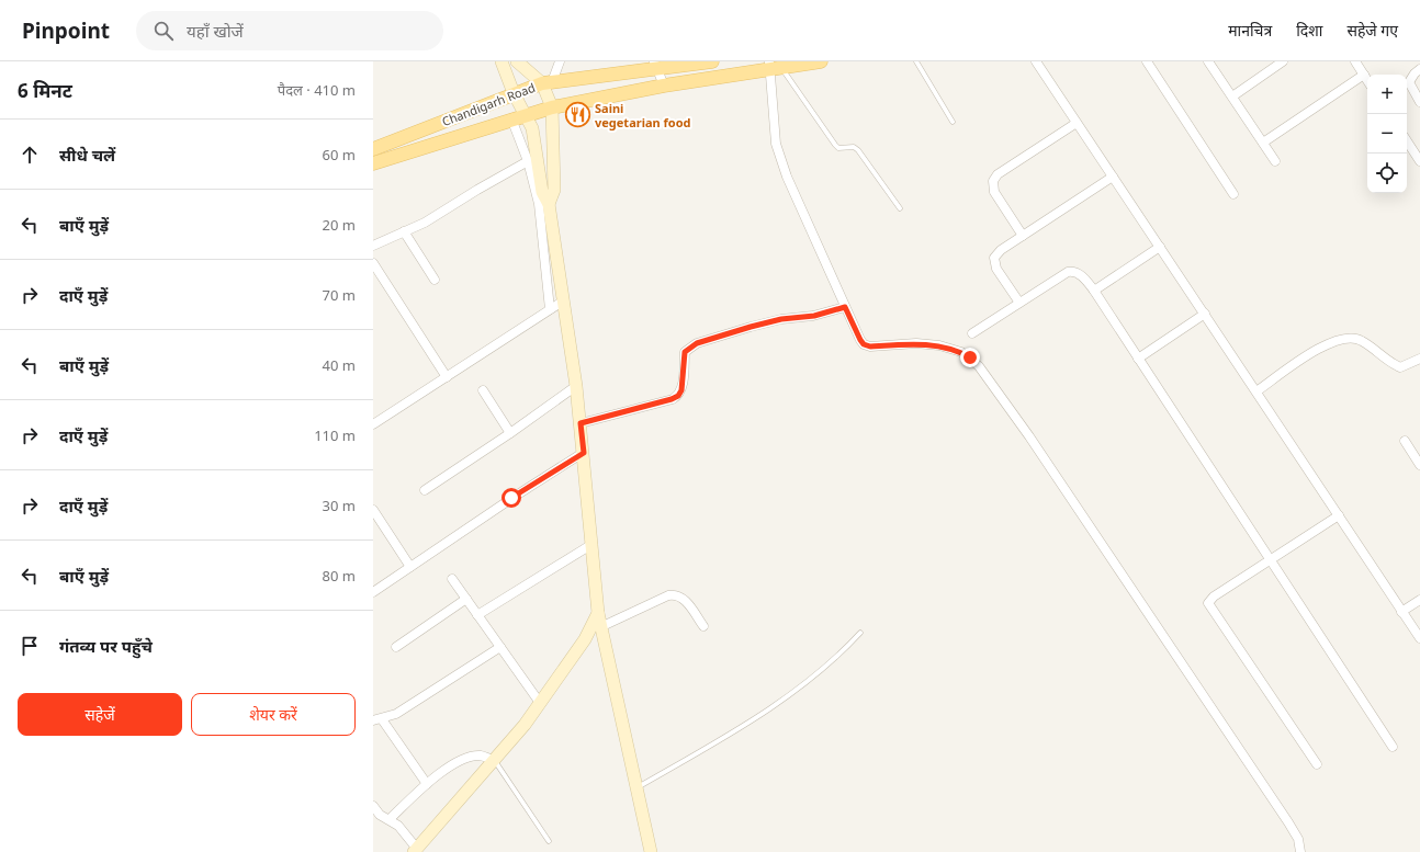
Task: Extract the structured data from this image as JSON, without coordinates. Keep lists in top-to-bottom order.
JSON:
{
  "streets": {
    "main road": ["Chandigarh Road"]
  },
  "places": {
    "restaurant": ["Saini vegetarian food"]
  },
  "page": {
    "header": "Pinpoint",
    "search": "यहाँ खोजें",
    "nav": ["मानचित्र", "दिशा", "सहेजे गए"],
    "heading": ["6 मिनट", "पैदल · 410 m"],
    "map_buttons": ["+", "−"],
    "list": [
      ["सीधे चलें", "60 m"],
      ["बाएँ मुड़ें", "20 m"],
      ["दाएँ मुड़ें", "70 m"],
      ["बाएँ मुड़ें", "40 m"],
      ["दाएँ मुड़ें", "110 m"],
      ["दाएँ मुड़ें", "30 m"],
      ["बाएँ मुड़ें", "80 m"],
      "गंतव्य पर पहुँचे"
    ],
    "buttons": ["सहेजें", "शेयर करें"]
  }
}
